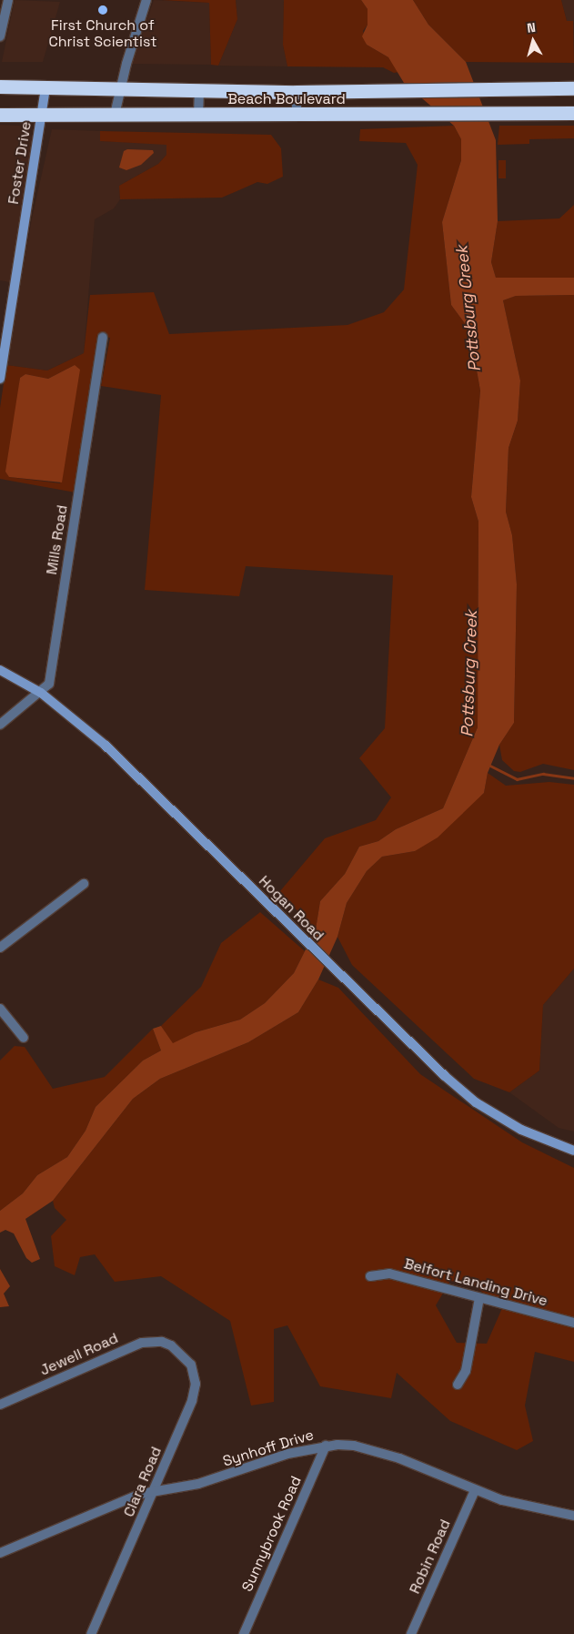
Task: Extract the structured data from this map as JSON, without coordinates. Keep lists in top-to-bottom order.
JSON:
{
  "streets": {
    "highway": ["Beach Boulevard"],
    "main road": ["Foster Drive", "Hogan Road"],
    "street": [
      "Mills Road",
      "Belfort Landing Drive",
      "Jewell Road",
      "Synhoff Drive",
      "Clara Road",
      "Sunnybrook Road",
      "Robin Road"
    ]
  },
  "crossings": [
    ["Beach Boulevard", "Foster Drive"],
    ["Mills Road", "Hogan Road"],
    ["Jewell Road", "Clara Road"],
    ["Synhoff Drive", "Clara Road"],
    ["Synhoff Drive", "Sunnybrook Road"],
    ["Synhoff Drive", "Robin Road"]
  ],
  "water": ["Pottsburg Creek"],
  "places": ["First Church of Christ Scientist"],
  "north": "top"
}
